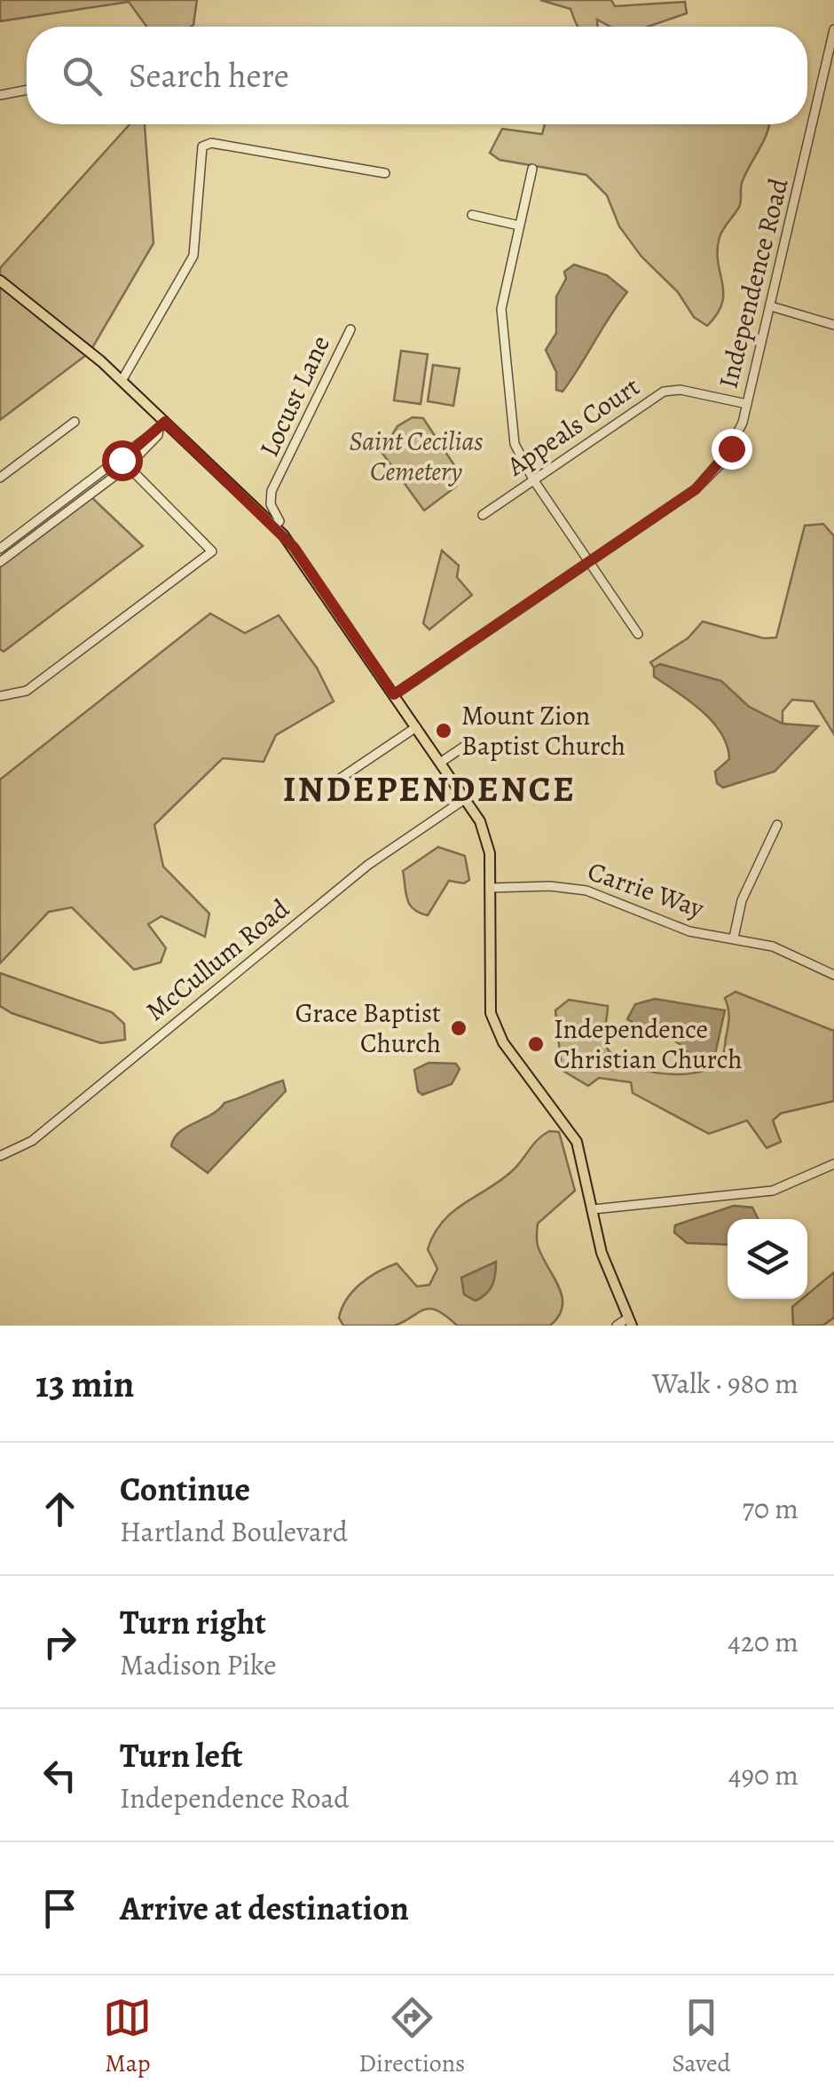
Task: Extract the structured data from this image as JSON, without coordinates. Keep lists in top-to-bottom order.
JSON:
{
  "streets": {
    "street": [
      "Independence Road",
      "Locust Lane",
      "Appeals Court",
      "Carrie Way",
      "McCullum Road"
    ]
  },
  "crossings": [
    ["Independence Road", "Appeals Court"]
  ],
  "districts": ["INDEPENDENCE"],
  "parks": ["Saint Cecilias Cemetery"],
  "places": ["Mount Zion Baptist Church", "Grace Baptist Church", "Independence Christian Church"],
  "page": {
    "search": "Search here",
    "heading": ["13 min", "Walk · 980 m"],
    "list": [
      ["Continue", "Hartland Boulevard", "70 m"],
      ["Turn right", "Madison Pike", "420 m"],
      ["Turn left", "Independence Road", "490 m"],
      "Arrive at destination"
    ],
    "nav": ["Map", "Directions", "Saved"]
  }
}
